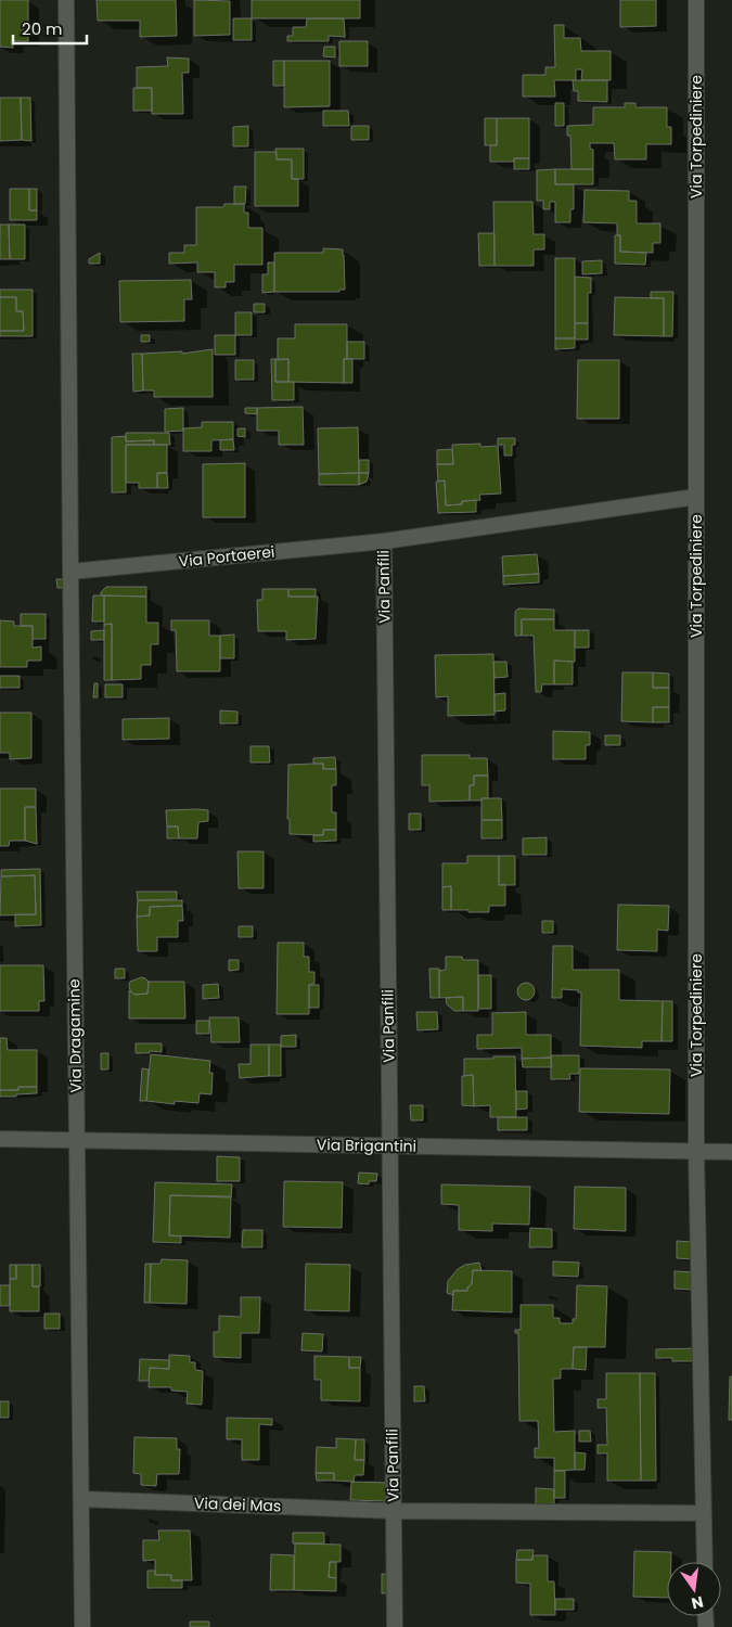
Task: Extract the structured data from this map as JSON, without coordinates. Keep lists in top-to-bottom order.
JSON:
{
  "streets": {
    "street": [
      "Via Torpediniere",
      "Via Portaerei",
      "Via Panfili",
      "Via Dragamine",
      "Via Brigantini",
      "Via dei Mas"
    ]
  },
  "crossings": [
    ["Via Torpediniere", "Via Portaerei"],
    ["Via Torpediniere", "Via Brigantini"],
    ["Via Torpediniere", "Via dei Mas"],
    ["Via Portaerei", "Via Panfili"],
    ["Via Portaerei", "Via Dragamine"],
    ["Via Panfili", "Via Brigantini"],
    ["Via Panfili", "Via dei Mas"],
    ["Via Dragamine", "Via Brigantini"],
    ["Via Dragamine", "Via dei Mas"]
  ],
  "scale_bar": "20 m",
  "north": "bottom"
}
